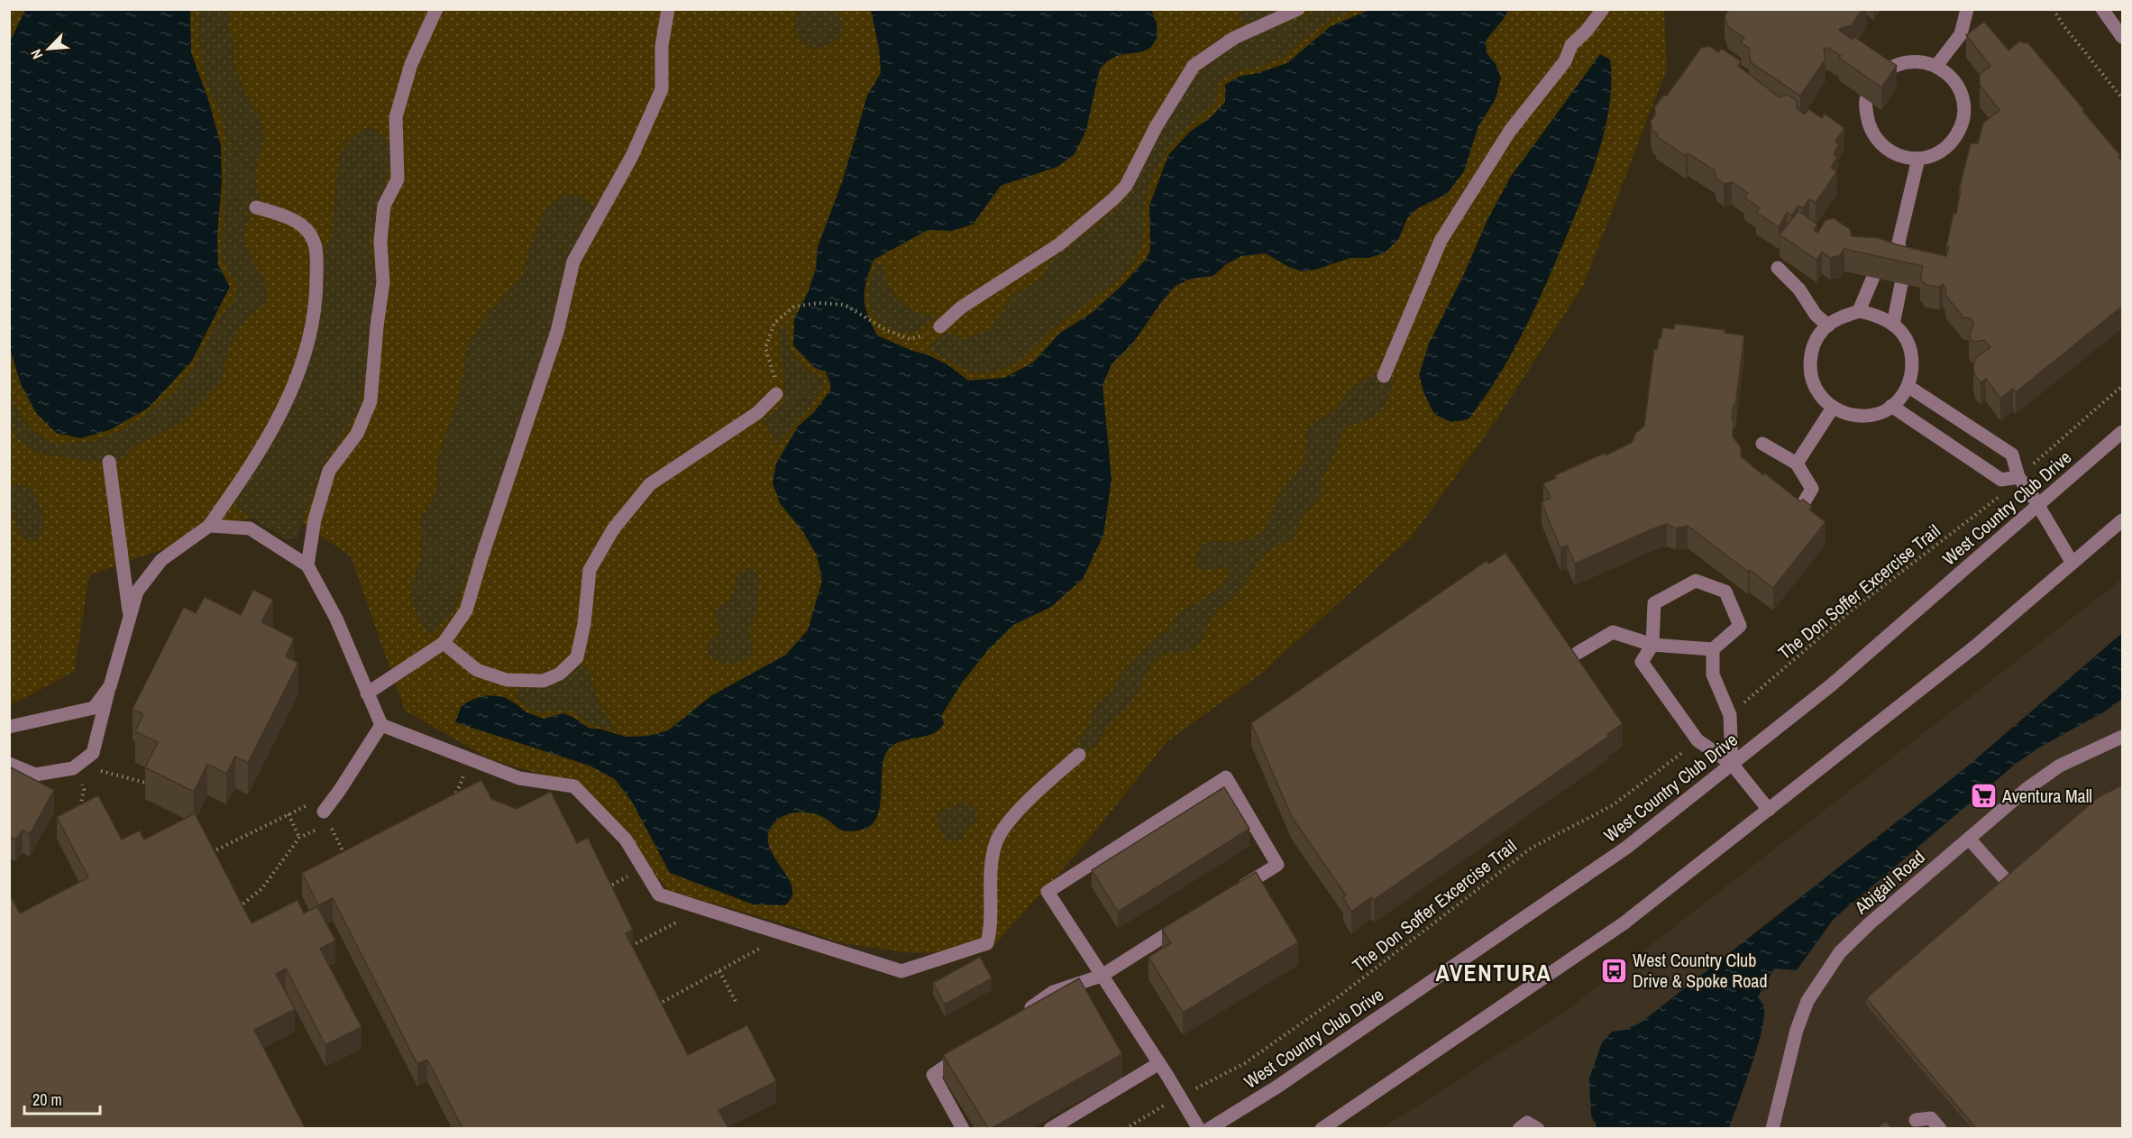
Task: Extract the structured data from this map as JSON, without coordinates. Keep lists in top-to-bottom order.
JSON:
{
  "streets": {
    "street": ["West Country Club Drive", "Abigail Road"],
    "path": ["The Don Soffer Excercise Trail"]
  },
  "districts": ["AVENTURA"],
  "places": {
    "supermarket": ["Aventura Mall"],
    "bus stop": ["West Country Club Drive & Spoke Road"]
  },
  "scale_bar": "20 m",
  "north": "bottom left"
}
